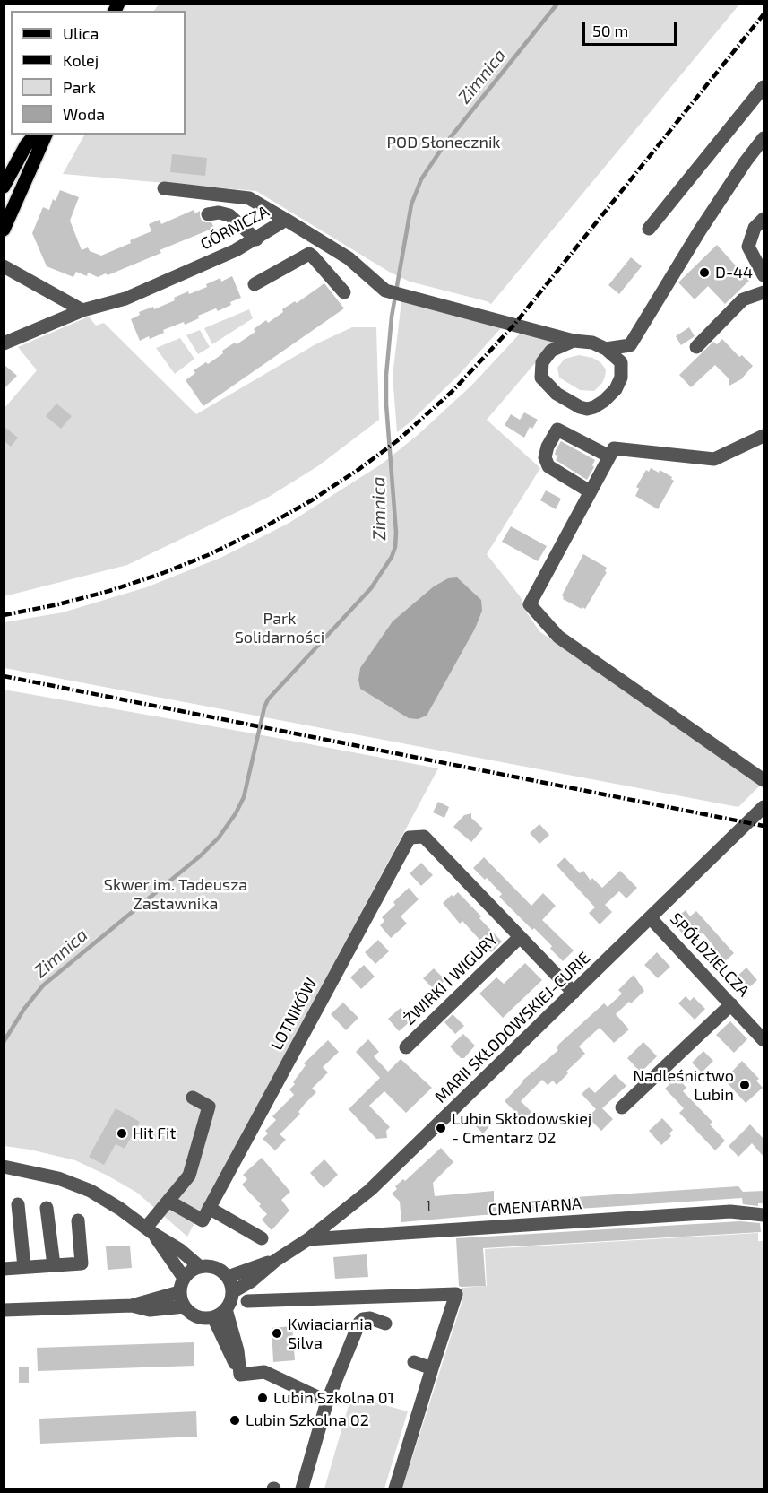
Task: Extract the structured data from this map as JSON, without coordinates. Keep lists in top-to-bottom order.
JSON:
{
  "streets": {
    "street": [
      "GÓRNICZA",
      "SPÓŁDZIELCZA",
      "ŻWIRKI I WIGURY",
      "LOTNIKÓW",
      "MARII SKŁODOWSKIEJ-CURIE",
      "CMENTARNA"
    ]
  },
  "crossings": [
    ["SPÓŁDZIELCZA", "MARII SKŁODOWSKIEJ-CURIE"],
    ["ŻWIRKI I WIGURY", "LOTNIKÓW"],
    ["ŻWIRKI I WIGURY", "MARII SKŁODOWSKIEJ-CURIE"],
    ["MARII SKŁODOWSKIEJ-CURIE", "CMENTARNA"]
  ],
  "water": ["Zimnica"],
  "parks": ["POD Słonecznik", "Park Solidarności", "Skwer im. Tadeusza Zastawnika"],
  "places": [
    "D-44",
    "Nadleśnictwo Lubin",
    "Lubin Skłodowskiej - Cmentarz 02",
    "Hit Fit",
    "Kwiaciarnia Silva",
    "Lubin Szkolna 01",
    "Lubin Szkolna 02"
  ],
  "house_numbers": ["1"],
  "legend": [
    "Ulica",
    "Kolej",
    "Park",
    "Woda"
  ],
  "scale_bar": "50 m"
}
